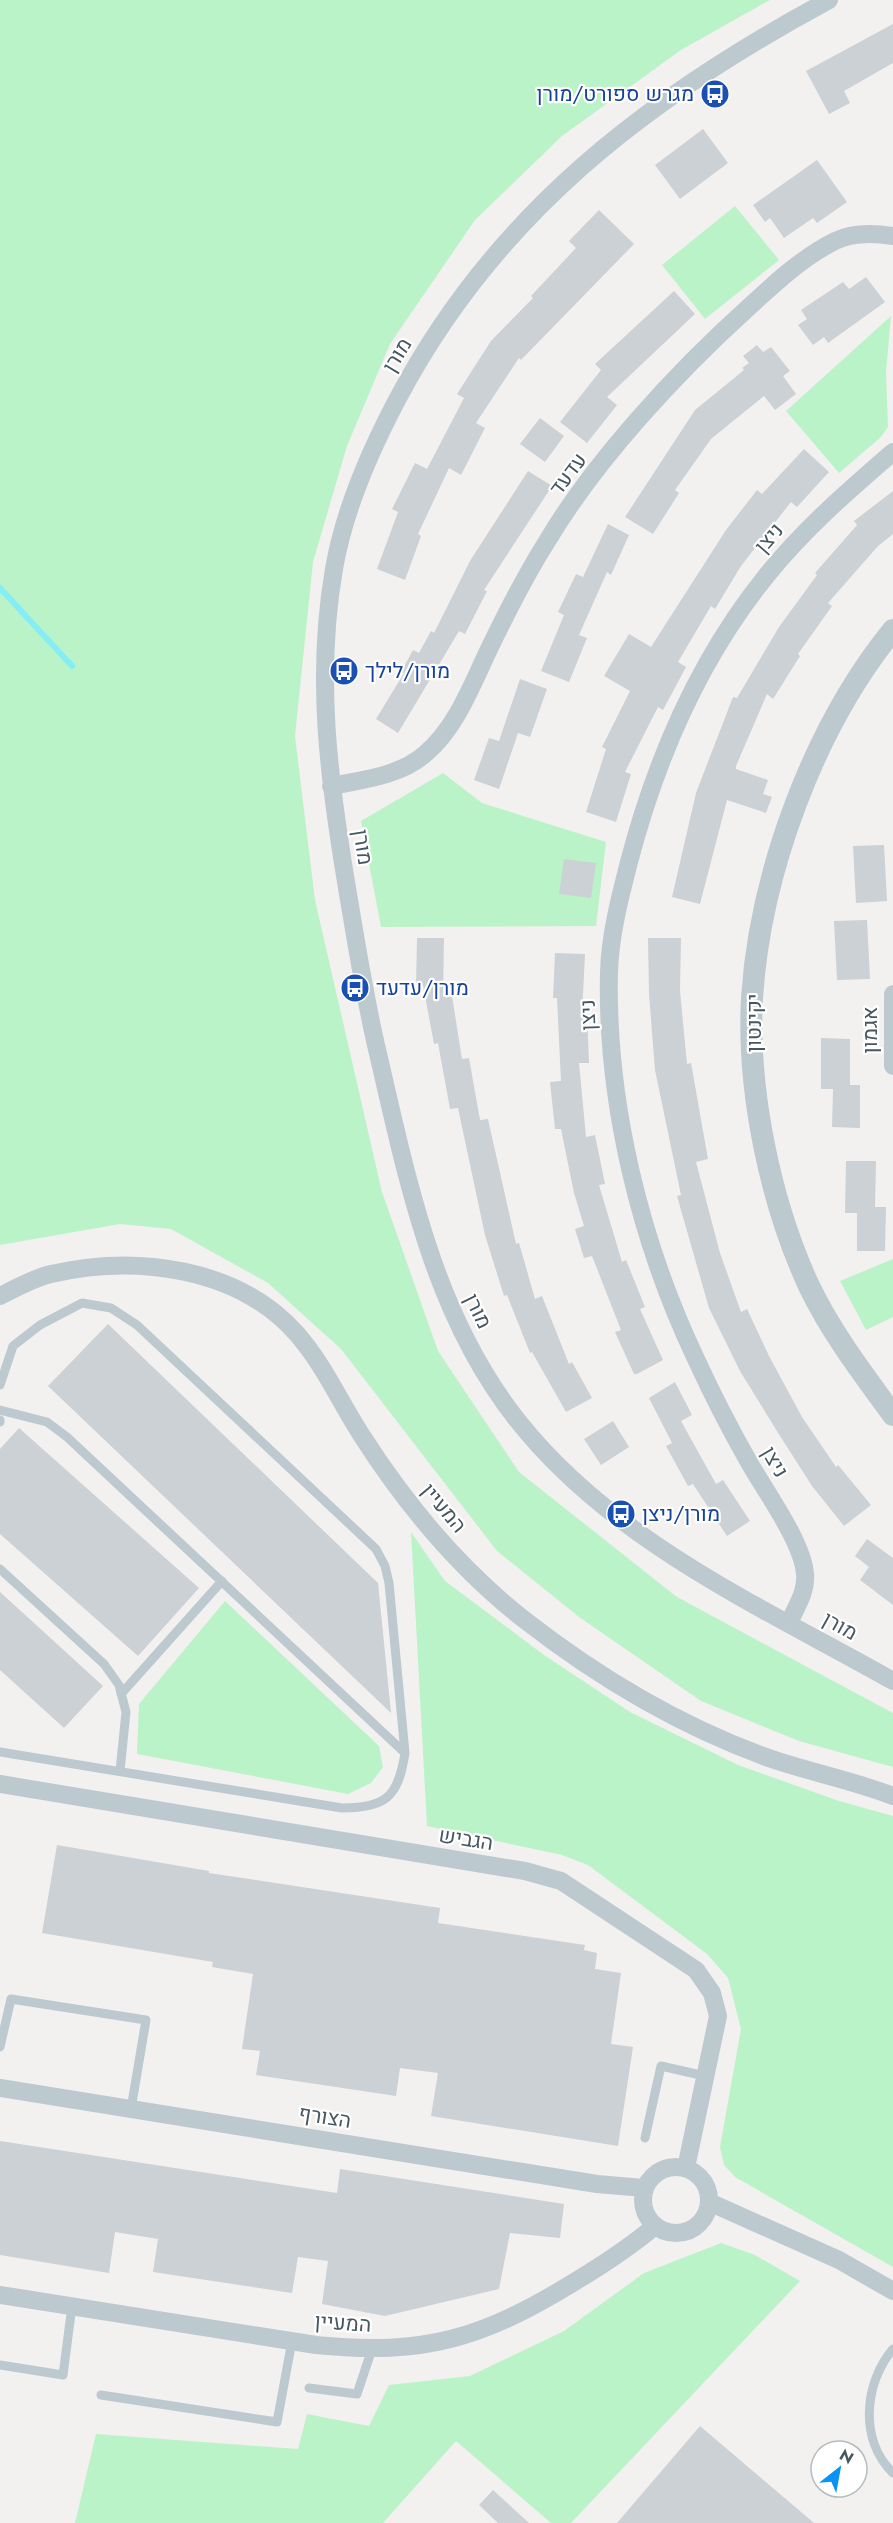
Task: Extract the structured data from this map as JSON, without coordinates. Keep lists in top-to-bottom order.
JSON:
{
  "streets": {
    "street": [
      "מורן",
      "עדעד",
      "ניצן",
      "יקינטון",
      "אגמון",
      "המעיין",
      "הגביש",
      "הצורף"
    ]
  },
  "crossings": [
    ["מורן", "עדעד"],
    ["מורן", "ניצן"],
    ["המעיין", "הגביש"],
    ["המעיין", "הצורף"],
    ["הגביש", "הצורף"]
  ],
  "places": {
    "bus stop": [
      "מגרש ספורט/מורן",
      "מורן/לילך",
      "מורן/עדעד",
      "מורן/ניצן"
    ]
  },
  "north": "top right"
}
